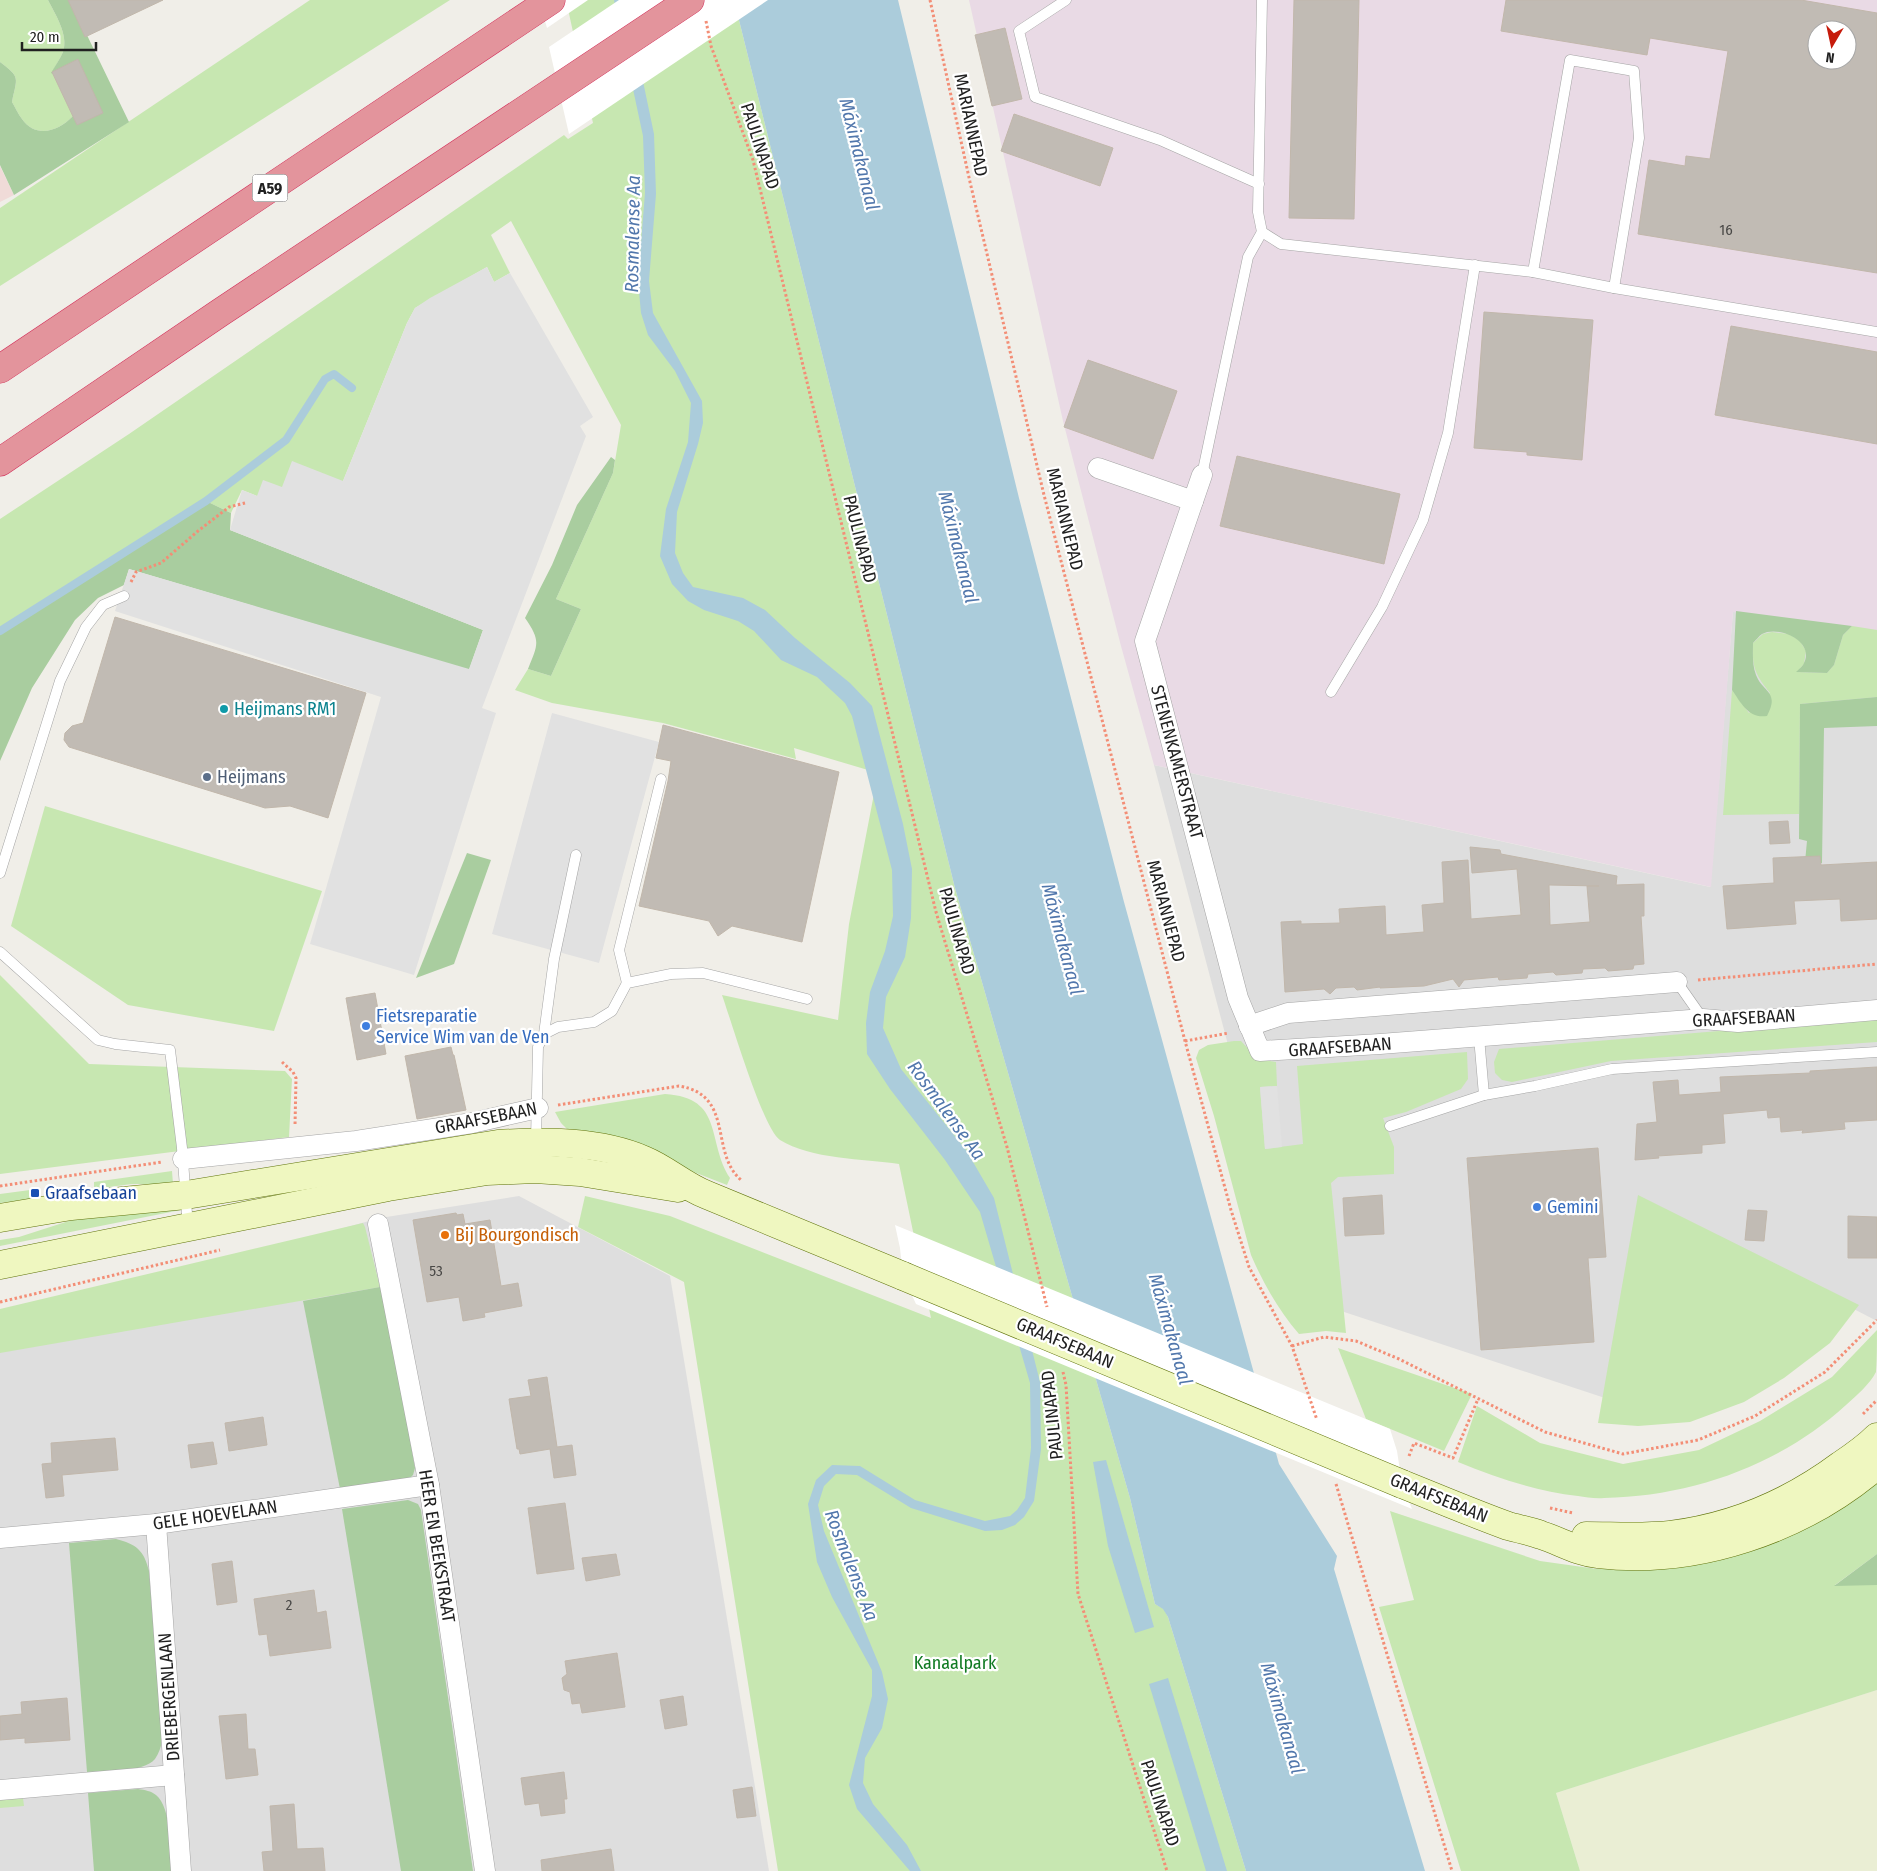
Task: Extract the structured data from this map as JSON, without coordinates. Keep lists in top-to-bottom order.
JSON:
{
  "streets": {
    "highway": ["A59"],
    "main road": ["GRAAFSEBAAN"],
    "street": [
      "STENENKAMERSTRAAT",
      "GELE HOEVELAAN",
      "HEER EN BEEKSTRAAT",
      "DRIEBERGENLAAN"
    ],
    "path": ["MARIANNEPAD", "PAULINAPAD"]
  },
  "crossings": [
    ["MARIANNEPAD", "STENENKAMERSTRAAT"],
    ["MARIANNEPAD", "GRAAFSEBAAN"],
    ["STENENKAMERSTRAAT", "GRAAFSEBAAN"],
    ["GELE HOEVELAAN", "HEER EN BEEKSTRAAT"],
    ["GELE HOEVELAAN", "DRIEBERGENLAAN"]
  ],
  "water": ["Máximakanaal", "Rosmalense Aa"],
  "parks": ["Kanaalpark"],
  "places": {
    "other": [
      "Heijmans RM1",
      "Heijmans",
      "Fietsreparatie Service Wim van de Ven",
      "Gemini",
      "Bij Bourgondisch"
    ],
    "transit": ["Graafsebaan"]
  },
  "house_numbers": ["16", "53", "2"],
  "scale_bar": "20 m",
  "north": "bottom"
}
